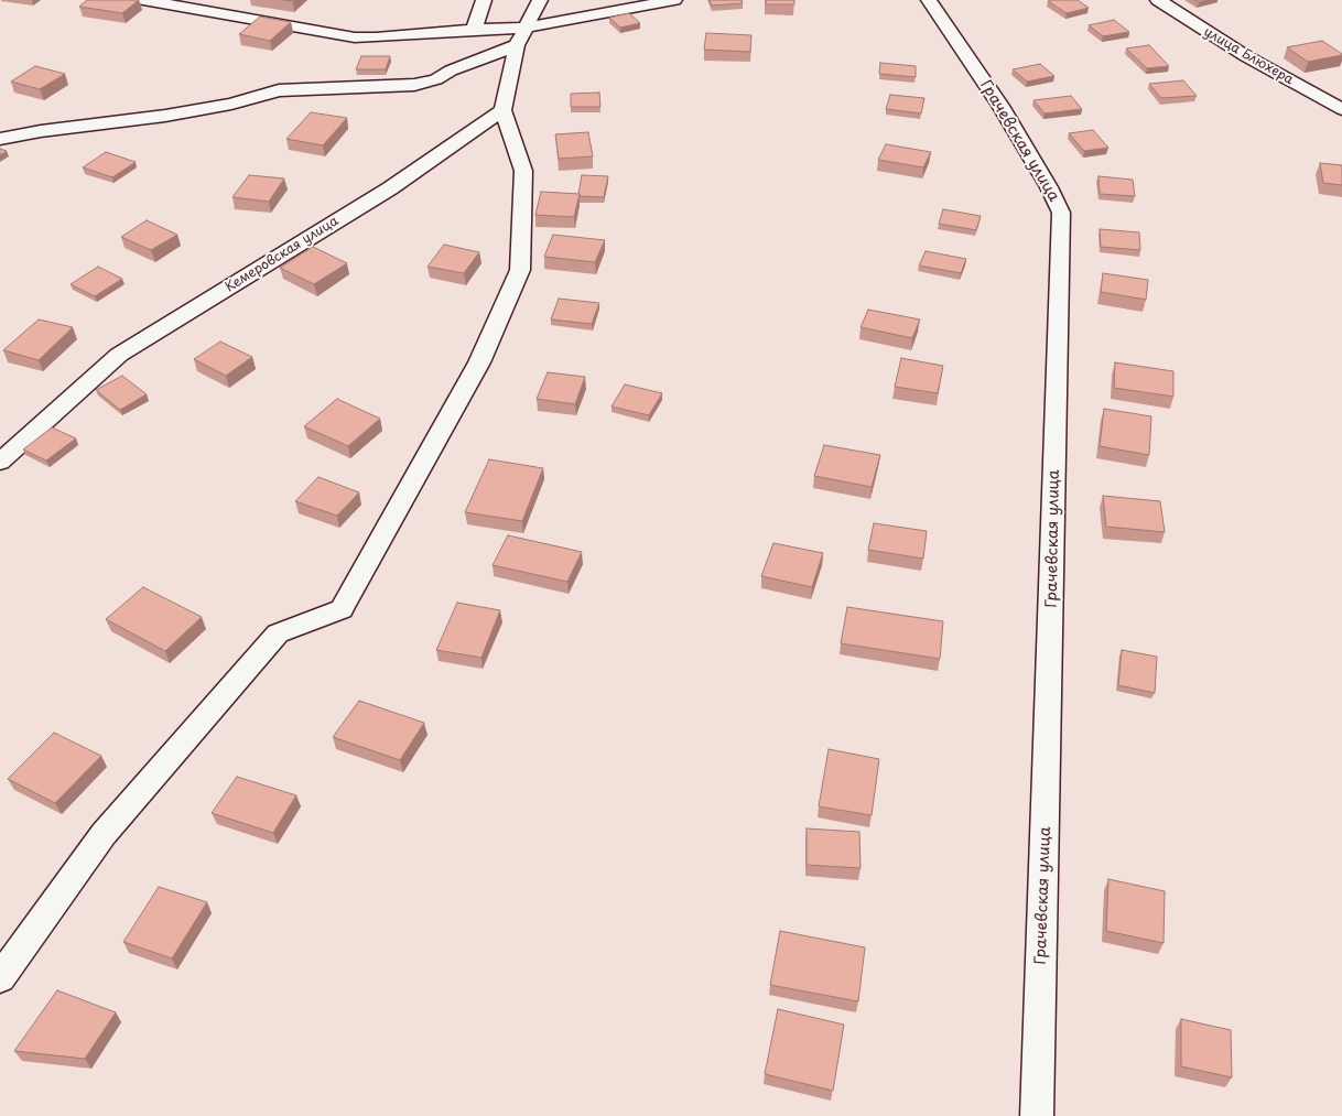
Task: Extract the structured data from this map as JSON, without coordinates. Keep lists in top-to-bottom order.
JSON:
{
  "streets": {
    "street": ["улица Блюхера", "Грачевская улица", "Кемеровская улица"]
  }
}
